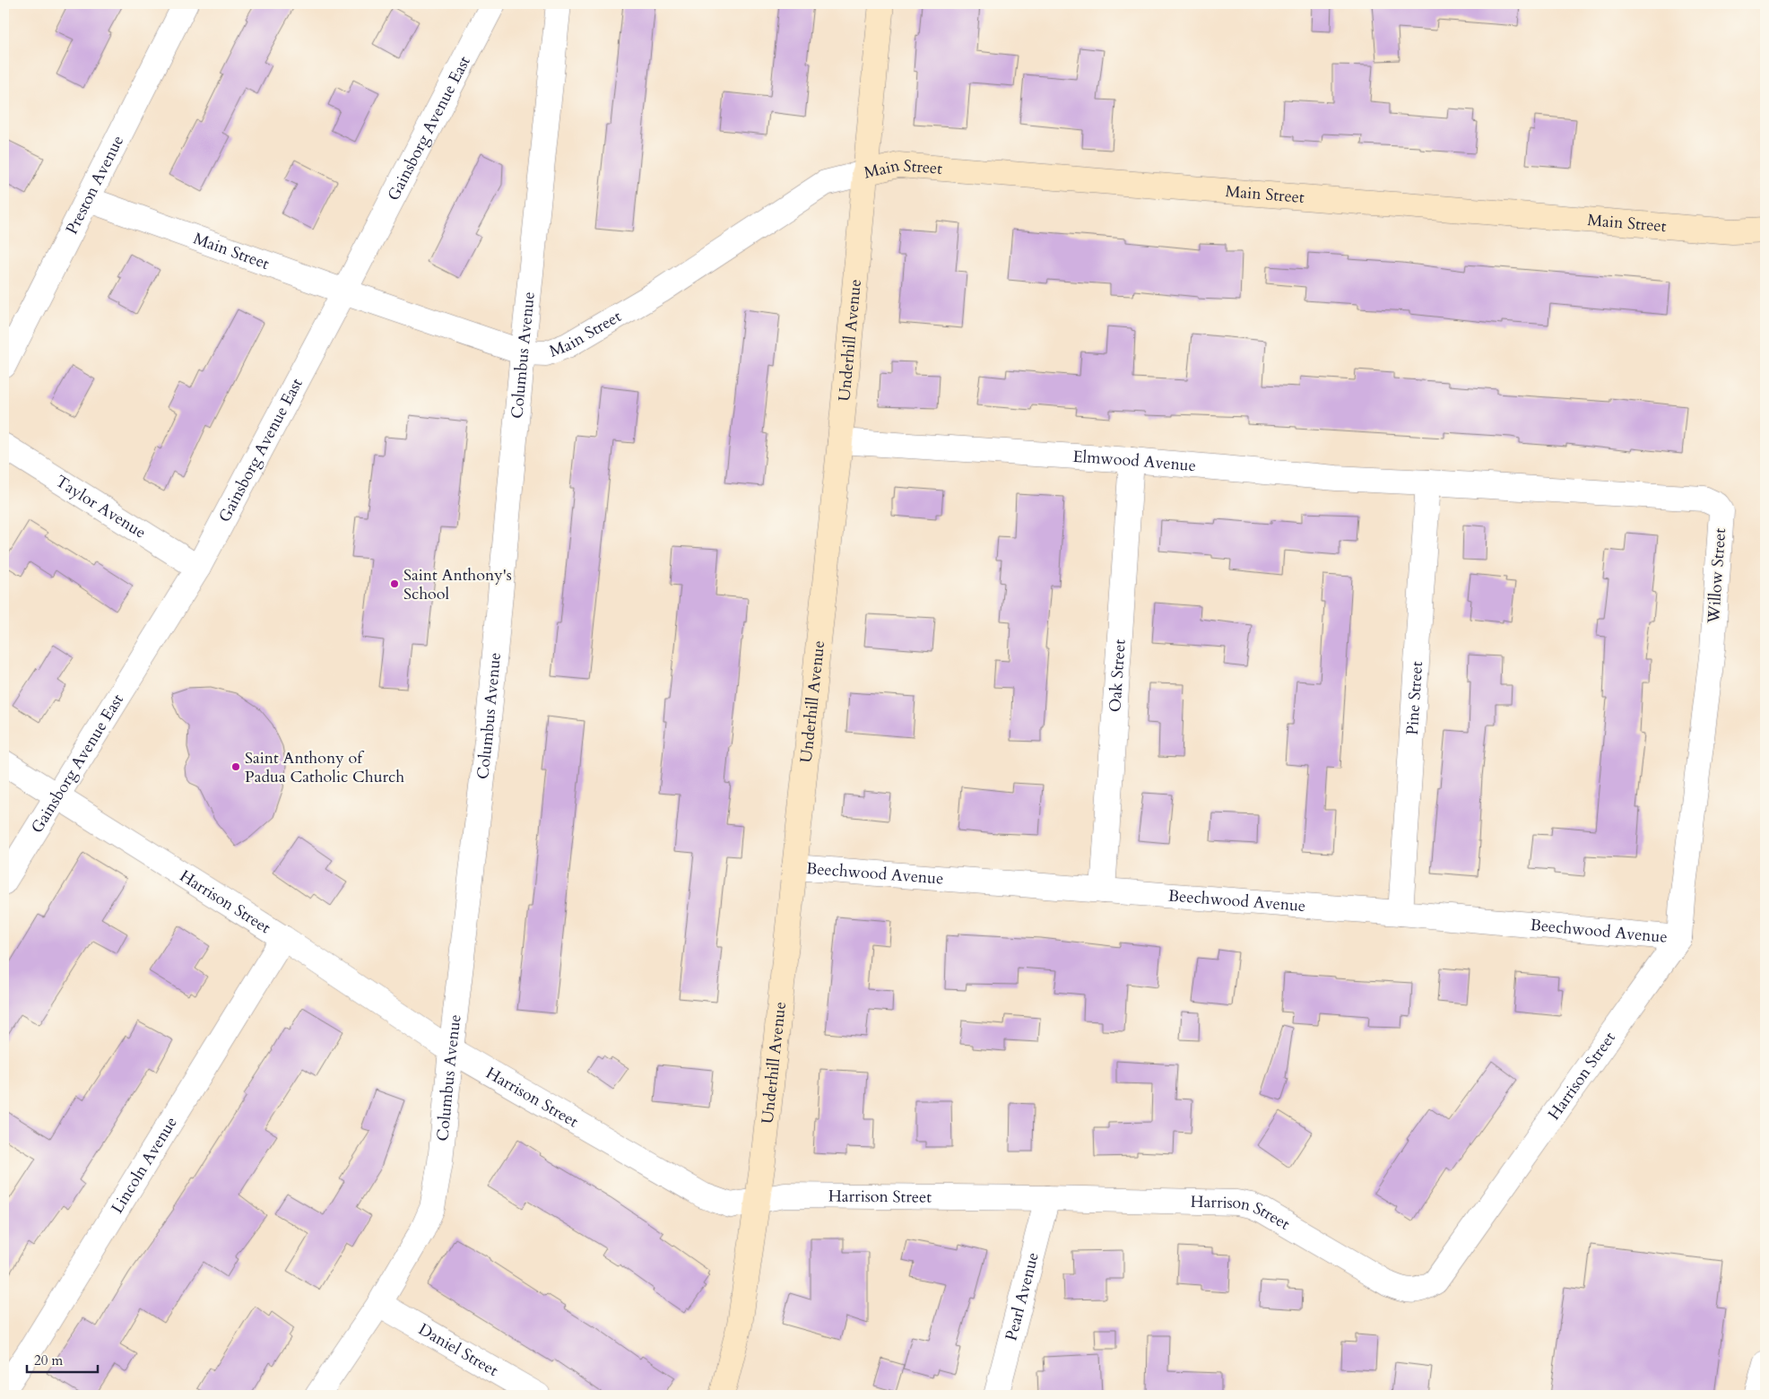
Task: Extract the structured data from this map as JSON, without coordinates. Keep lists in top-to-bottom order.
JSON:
{
  "streets": {
    "street": [
      "Gainsborg Avenue East",
      "Main Street",
      "Preston Avenue",
      "Underhill Avenue",
      "Columbus Avenue",
      "Elmwood Avenue",
      "Taylor Avenue",
      "Willow Street",
      "Oak Street",
      "Pine Street",
      "Beechwood Avenue",
      "Harrison Street",
      "Lincoln Avenue",
      "Pearl Avenue",
      "Daniel Street"
    ]
  },
  "crossings": [
    ["Gainsborg Avenue East", "Main Street"],
    ["Gainsborg Avenue East", "Taylor Avenue"],
    ["Gainsborg Avenue East", "Harrison Street"],
    ["Main Street", "Preston Avenue"],
    ["Main Street", "Underhill Avenue"],
    ["Main Street", "Columbus Avenue"],
    ["Underhill Avenue", "Elmwood Avenue"],
    ["Underhill Avenue", "Beechwood Avenue"],
    ["Underhill Avenue", "Harrison Street"],
    ["Columbus Avenue", "Harrison Street"],
    ["Columbus Avenue", "Daniel Street"],
    ["Elmwood Avenue", "Willow Street"],
    ["Elmwood Avenue", "Oak Street"],
    ["Elmwood Avenue", "Pine Street"],
    ["Willow Street", "Pine Street"],
    ["Willow Street", "Beechwood Avenue"],
    ["Willow Street", "Harrison Street"],
    ["Oak Street", "Beechwood Avenue"],
    ["Pine Street", "Beechwood Avenue"],
    ["Beechwood Avenue", "Harrison Street"],
    ["Harrison Street", "Lincoln Avenue"],
    ["Harrison Street", "Pearl Avenue"]
  ],
  "places": ["Saint Anthony's School", "Saint Anthony of Padua Catholic Church"],
  "scale_bar": "20 m"
}
